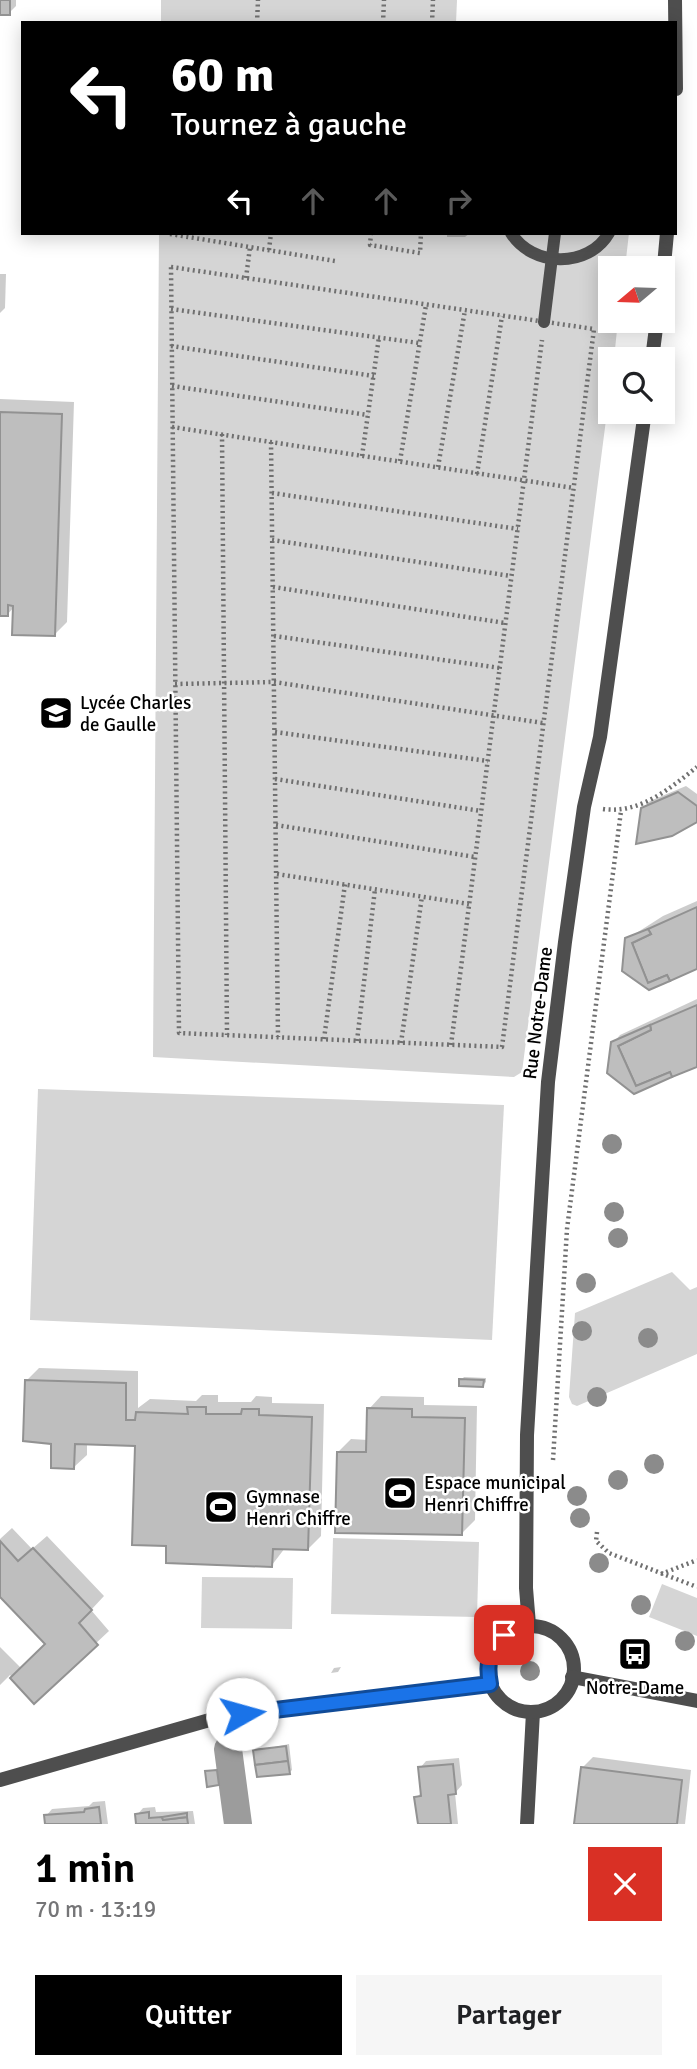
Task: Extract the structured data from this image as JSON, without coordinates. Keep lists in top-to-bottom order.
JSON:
{
  "streets": {
    "street": ["Rue Notre-Dame"]
  },
  "places": {
    "school or university": ["Lycée Charles de Gaulle"],
    "sports": ["Espace municipal Henri Chiffre", "Gymnase Henri Chiffre"],
    "bus stop": ["Notre-Dame"]
  },
  "north": "left",
  "page": {
    "turn": ["60 m", "Tournez à gauche"],
    "heading": ["1 min", "70 m · 13:19"],
    "buttons": ["Quitter", "Partager"]
  }
}
